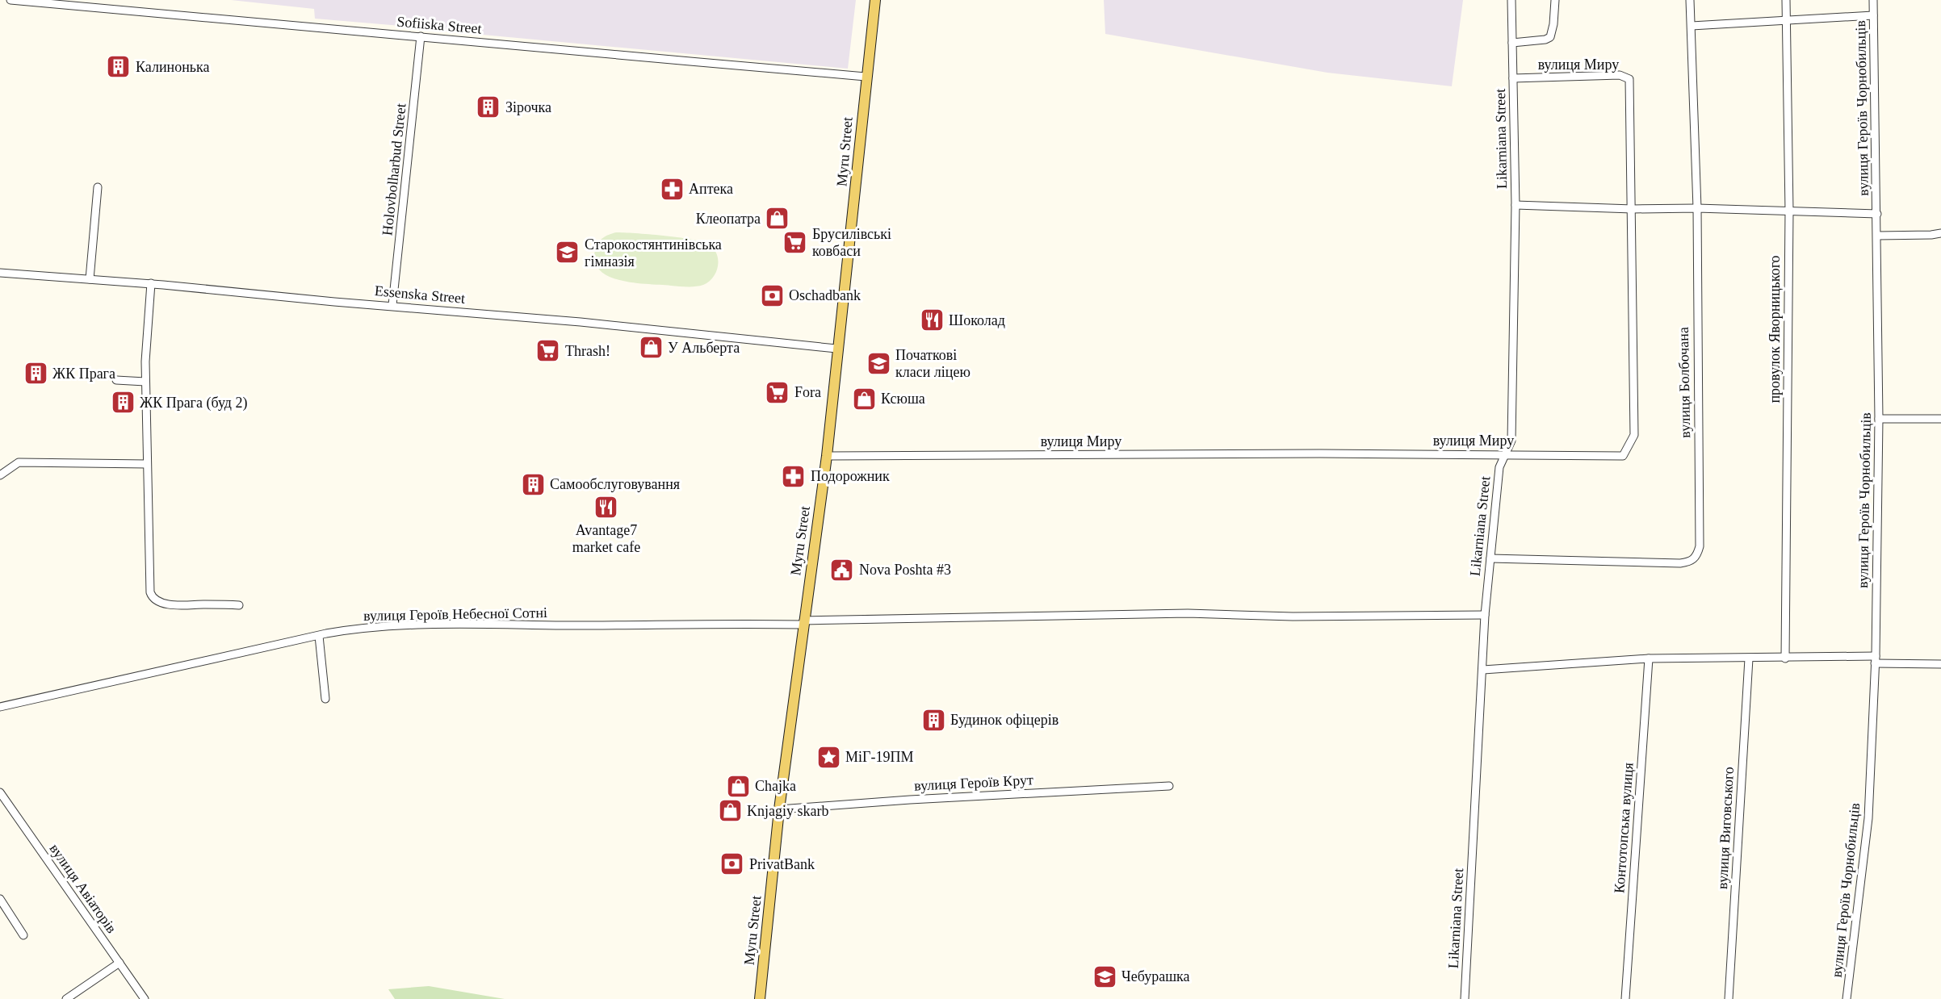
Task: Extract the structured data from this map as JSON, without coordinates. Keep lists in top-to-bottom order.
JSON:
{
  "streets": {
    "main road": ["Myru Street"],
    "street": [
      "Sofiiska Street",
      "вулиця Миру",
      "вулиця Героїв Чорнобильців",
      "Likarniana Street",
      "Holovbolharbud Street",
      "Essenska Street",
      "провулок Яворницького",
      "вулиця Болбочана",
      "вулиця Героїв Небесної Сотні",
      "вулиця Героїв Крут",
      "Контотопська вулиця",
      "вулиця Виговського",
      "вулиця Авіаторів"
    ]
  },
  "crossings": [
    ["Sofiiska Street", "Myru Street"],
    ["Sofiiska Street", "Holovbolharbud Street"],
    ["вулиця Миру", "Likarniana Street"],
    ["вулиця Миру", "Myru Street"],
    ["Likarniana Street", "вулиця Болбочана"],
    ["Likarniana Street", "вулиця Героїв Небесної Сотні"],
    ["Myru Street", "Essenska Street"],
    ["Myru Street", "вулиця Героїв Небесної Сотні"],
    ["Myru Street", "вулиця Героїв Крут"],
    ["Holovbolharbud Street", "Essenska Street"]
  ],
  "places": {
    "building": [
      "Калинонька",
      "Зірочка",
      "ЖК Прага",
      "ЖК Прага (буд 2)",
      "Самообслуговування",
      "Будинок офіцерів"
    ],
    "pharmacy": ["Аптека", "Подорожник"],
    "shop": [
      "Клеопатра",
      "У Альберта",
      "Ксюша",
      "Сhajka",
      "Knjagiy skarb"
    ],
    "supermarket": ["Брусилівські ковбаси", "Thrash!", "Fora"],
    "school or university": ["Старокостянтинівська гімназія", "Початкові класи ліцею", "Чебурашка"],
    "bank": ["Oschadbank", "PrivatBank"],
    "restaurant": ["Шоколад", "Avantage7 market cafe"],
    "public building": ["Nova Poshta #3"],
    "place": ["МіГ-19ПМ"]
  }
}
